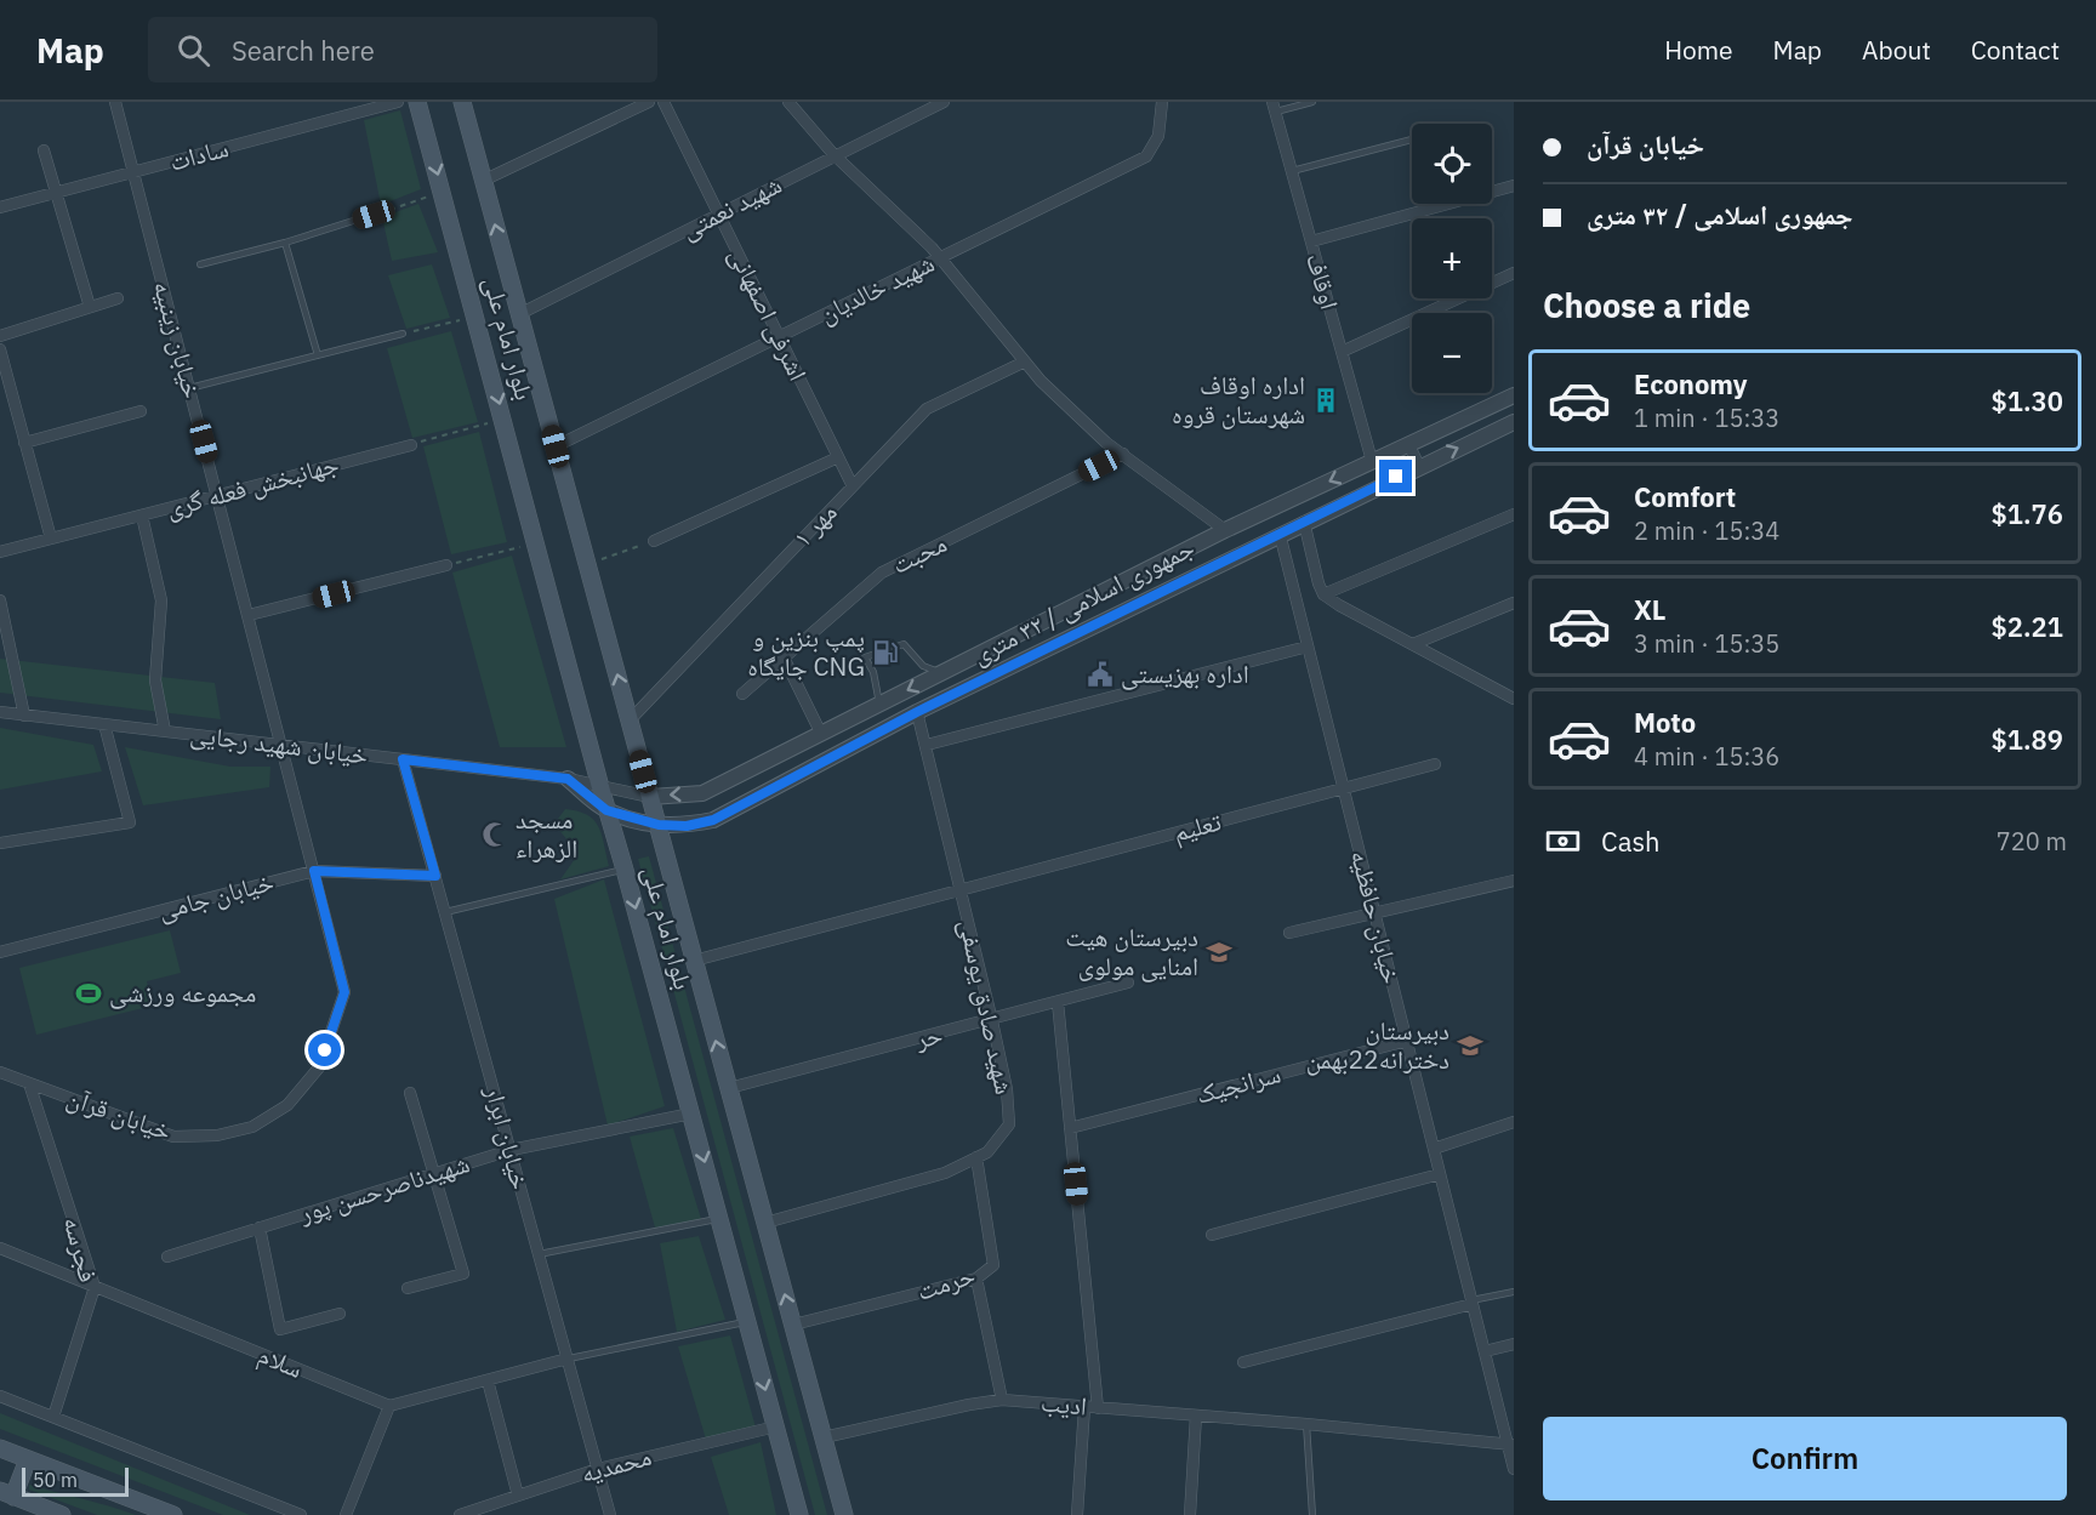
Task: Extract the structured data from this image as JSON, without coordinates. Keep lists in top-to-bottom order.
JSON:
{
  "streets": {
    "main road": ["بلوار امام علی"],
    "street": [
      "سادات",
      "شهید نعمتی",
      "اوقاف",
      "شهید خالدیان",
      "اشرفی اصفهانی",
      "خیابان زینبیه",
      "جهانبخش فعله گری",
      "مهر ۱",
      "محبت",
      "جمهوری اسلامی / ۳۲ متری",
      "خیابان شهید رجایی",
      "تعلیم",
      "خیابان جامی",
      "خیابان حافظیه",
      "شهید صادق یوسفی",
      "حر",
      "سرانجیک",
      "خیابان قرآن",
      "خیابان ابرار",
      "شهیدناصرحسن پور",
      "فجرسه",
      "حرمت",
      "سلام",
      "ادیب",
      "محمدیه"
    ]
  },
  "crossings": [
    ["سادات", "خیابان زینبیه"],
    ["شهید نعمتی", "اشرفی اصفهانی"],
    ["شهید نعمتی", "بلوار امام علی"],
    ["اوقاف", "جمهوری اسلامی / ۳۲ متری"],
    ["شهید خالدیان", "اشرفی اصفهانی"],
    ["شهید خالدیان", "بلوار امام علی"],
    ["اشرفی اصفهانی", "مهر ۱"],
    ["بلوار امام علی", "مهر ۱"],
    ["بلوار امام علی", "جمهوری اسلامی / ۳۲ متری"],
    ["بلوار امام علی", "خیابان شهید رجایی"],
    ["بلوار امام علی", "تعلیم"],
    ["بلوار امام علی", "شهید صادق یوسفی"],
    ["بلوار امام علی", "حر"],
    ["بلوار امام علی", "شهیدناصرحسن پور"],
    ["بلوار امام علی", "حرمت"],
    ["بلوار امام علی", "ادیب"],
    ["بلوار امام علی", "محمدیه"],
    ["خیابان زینبیه", "جهانبخش فعله گری"],
    ["خیابان زینبیه", "خیابان شهید رجایی"],
    ["خیابان زینبیه", "خیابان قرآن"],
    ["جمهوری اسلامی / ۳۲ متری", "خیابان شهید رجایی"],
    ["جمهوری اسلامی / ۳۲ متری", "خیابان حافظیه"],
    ["جمهوری اسلامی / ۳۲ متری", "شهید صادق یوسفی"],
    ["خیابان شهید رجایی", "خیابان قرآن"],
    ["خیابان شهید رجایی", "خیابان ابرار"],
    ["تعلیم", "خیابان حافظیه"],
    ["تعلیم", "شهید صادق یوسفی"],
    ["خیابان جامی", "خیابان قرآن"],
    ["خیابان جامی", "خیابان ابرار"],
    ["خیابان حافظیه", "سرانجیک"],
    ["خیابان حافظیه", "ادیب"],
    ["شهید صادق یوسفی", "حر"],
    ["شهید صادق یوسفی", "حرمت"],
    ["خیابان قرآن", "فجرسه"],
    ["خیابان ابرار", "شهیدناصرحسن پور"],
    ["خیابان ابرار", "محمدیه"],
    ["فجرسه", "سلام"]
  ],
  "places": {
    "building": ["اداره اوقاف شهرستان قروه"],
    "fuel station": ["پمپ بنزین و جایگاه CNG"],
    "public building": ["اداره بهزیستی"],
    "mosque": ["مسجد الزهراء"],
    "school or university": ["دبیرستان هیت امنایی مولوی", "دبیرستان دخترانه22بهمن"],
    "sports": ["مجموعه ورزشی"]
  },
  "scale_bar": "50 m",
  "page": {
    "header": "Map",
    "search": "Search here",
    "nav": [
      "Home",
      "Map",
      "About",
      "Contact"
    ],
    "banner": ["خیابان قرآن", "جمهوری اسلامی / ۳۲ متری"],
    "map_buttons": ["+", "−"],
    "heading": "Choose a ride",
    "list": [
      {
        "name": "Economy",
        "note": "1 min · 15:33",
        "value": "$1.30"
      },
      {
        "name": "Comfort",
        "note": "2 min · 15:34",
        "value": "$1.76"
      },
      {
        "name": "XL",
        "note": "3 min · 15:35",
        "value": "$2.21"
      },
      {
        "name": "Moto",
        "note": "4 min · 15:36",
        "value": "$1.89"
      }
    ],
    "pay": ["Cash", "720 m"],
    "buttons": "Confirm",
    "scale": "50 m"
  }
}
